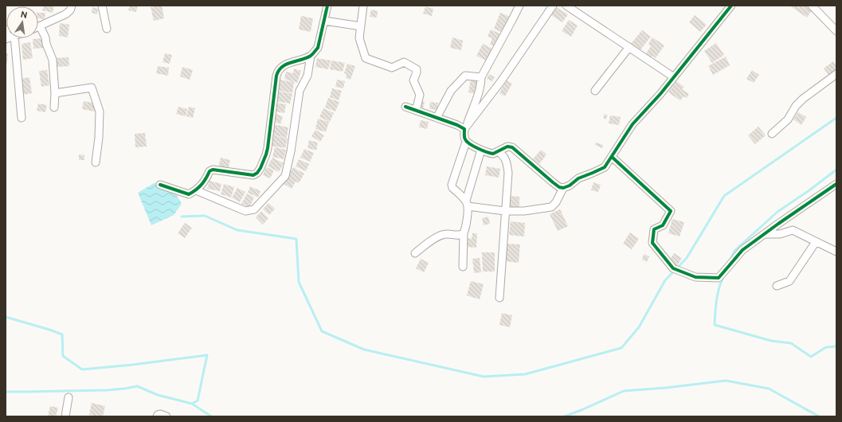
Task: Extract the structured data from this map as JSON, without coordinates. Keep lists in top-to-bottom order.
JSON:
{
  "north": "top"
}
